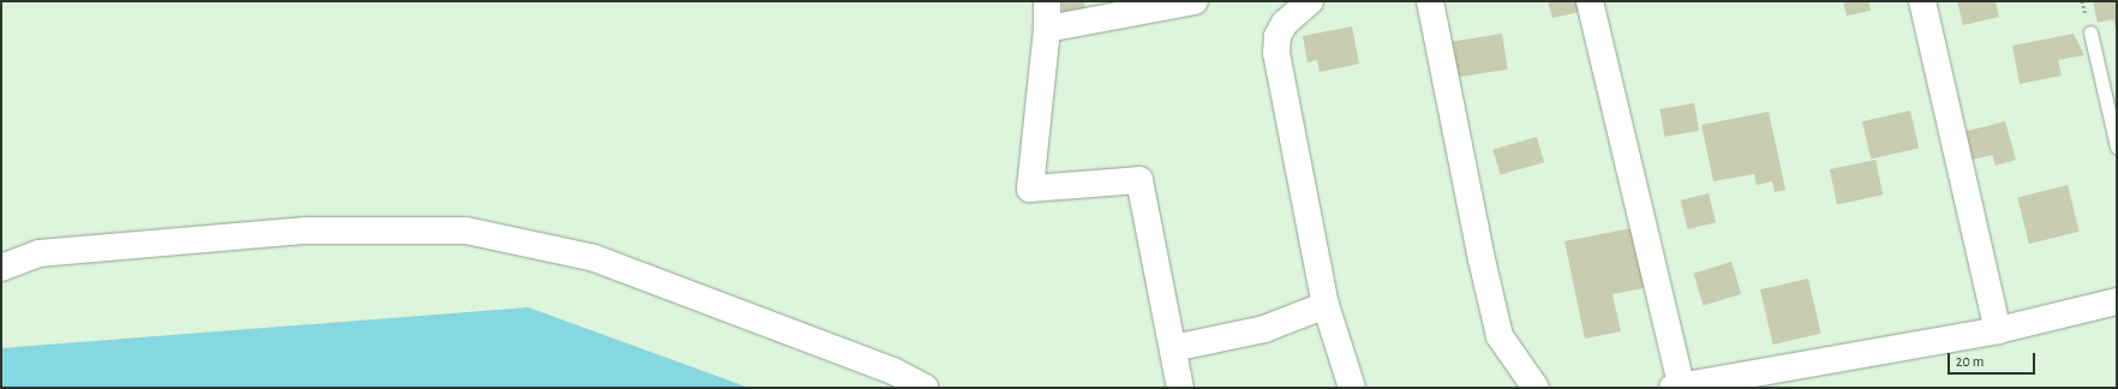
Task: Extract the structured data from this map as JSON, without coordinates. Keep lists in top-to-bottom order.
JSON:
{
  "scale_bar": "20 m"
}
